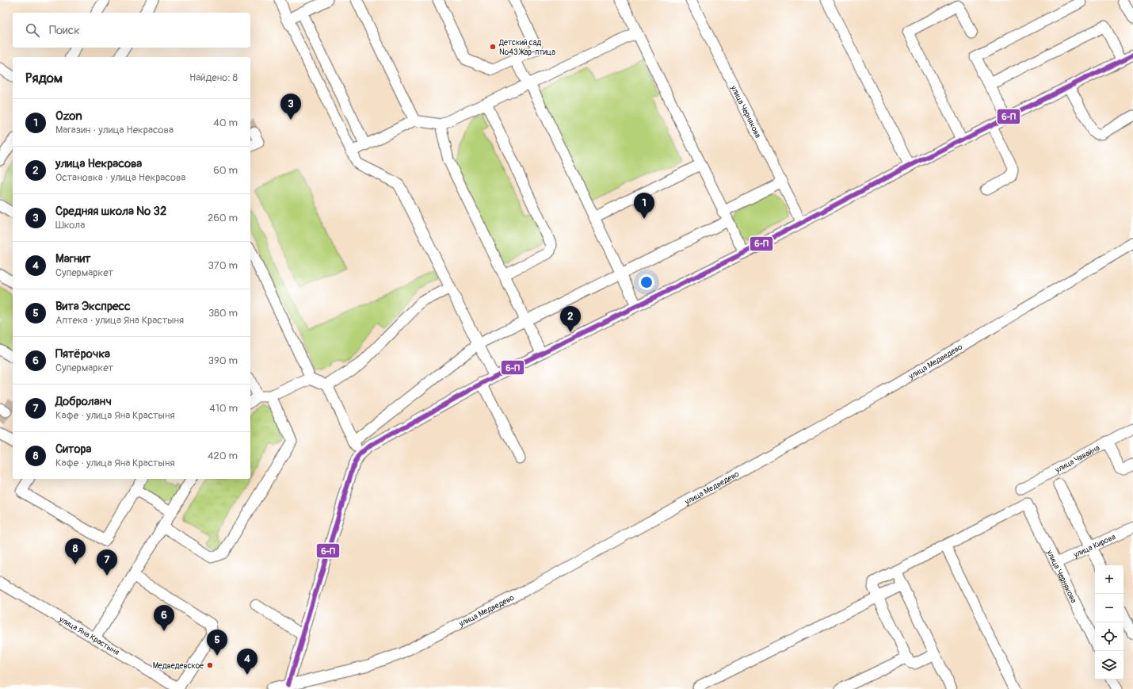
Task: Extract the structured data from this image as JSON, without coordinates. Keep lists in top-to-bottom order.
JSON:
{
  "streets": {
    "street": [
      "улица Чернякова",
      "улица Медведево",
      "улица Чавайна",
      "улица Кирова",
      "улица Яна Крастыня"
    ]
  },
  "crossings": [
    ["улица Чернякова", "улица Кирова"]
  ],
  "places": ["Детский сад №43 Жар-птица", "Медведевское"],
  "lines": ["transit line 6-П"],
  "page": {
    "search": "Поиск",
    "heading": ["Рядом", "Найдено: 8"],
    "pins": [
      "3",
      "1",
      "2",
      "8",
      "7",
      "6",
      "5",
      "4"
    ],
    "list": [
      {
        "mark": "1",
        "name": "Ozon",
        "note": "Магазин · улица Некрасова",
        "value": "40 m"
      },
      {
        "mark": "2",
        "name": "улица Некрасова",
        "note": "Остановка · улица Некрасова",
        "value": "60 m"
      },
      {
        "mark": "3",
        "name": "Средняя школа № 32",
        "note": "Школа",
        "value": "260 m"
      },
      {
        "mark": "4",
        "name": "Магнит",
        "note": "Супермаркет",
        "value": "370 m"
      },
      {
        "mark": "5",
        "name": "Вита Экспресс",
        "note": "Аптека · улица Яна Крастыня",
        "value": "380 m"
      },
      {
        "mark": "6",
        "name": "Пятёрочка",
        "note": "Супермаркет",
        "value": "390 m"
      },
      {
        "mark": "7",
        "name": "Доброланч",
        "note": "Кафе · улица Яна Крастыня",
        "value": "410 m"
      },
      {
        "mark": "8",
        "name": "Ситора",
        "note": "Кафе · улица Яна Крастыня",
        "value": "420 m"
      }
    ],
    "map_buttons": ["+", "−"]
  }
}
